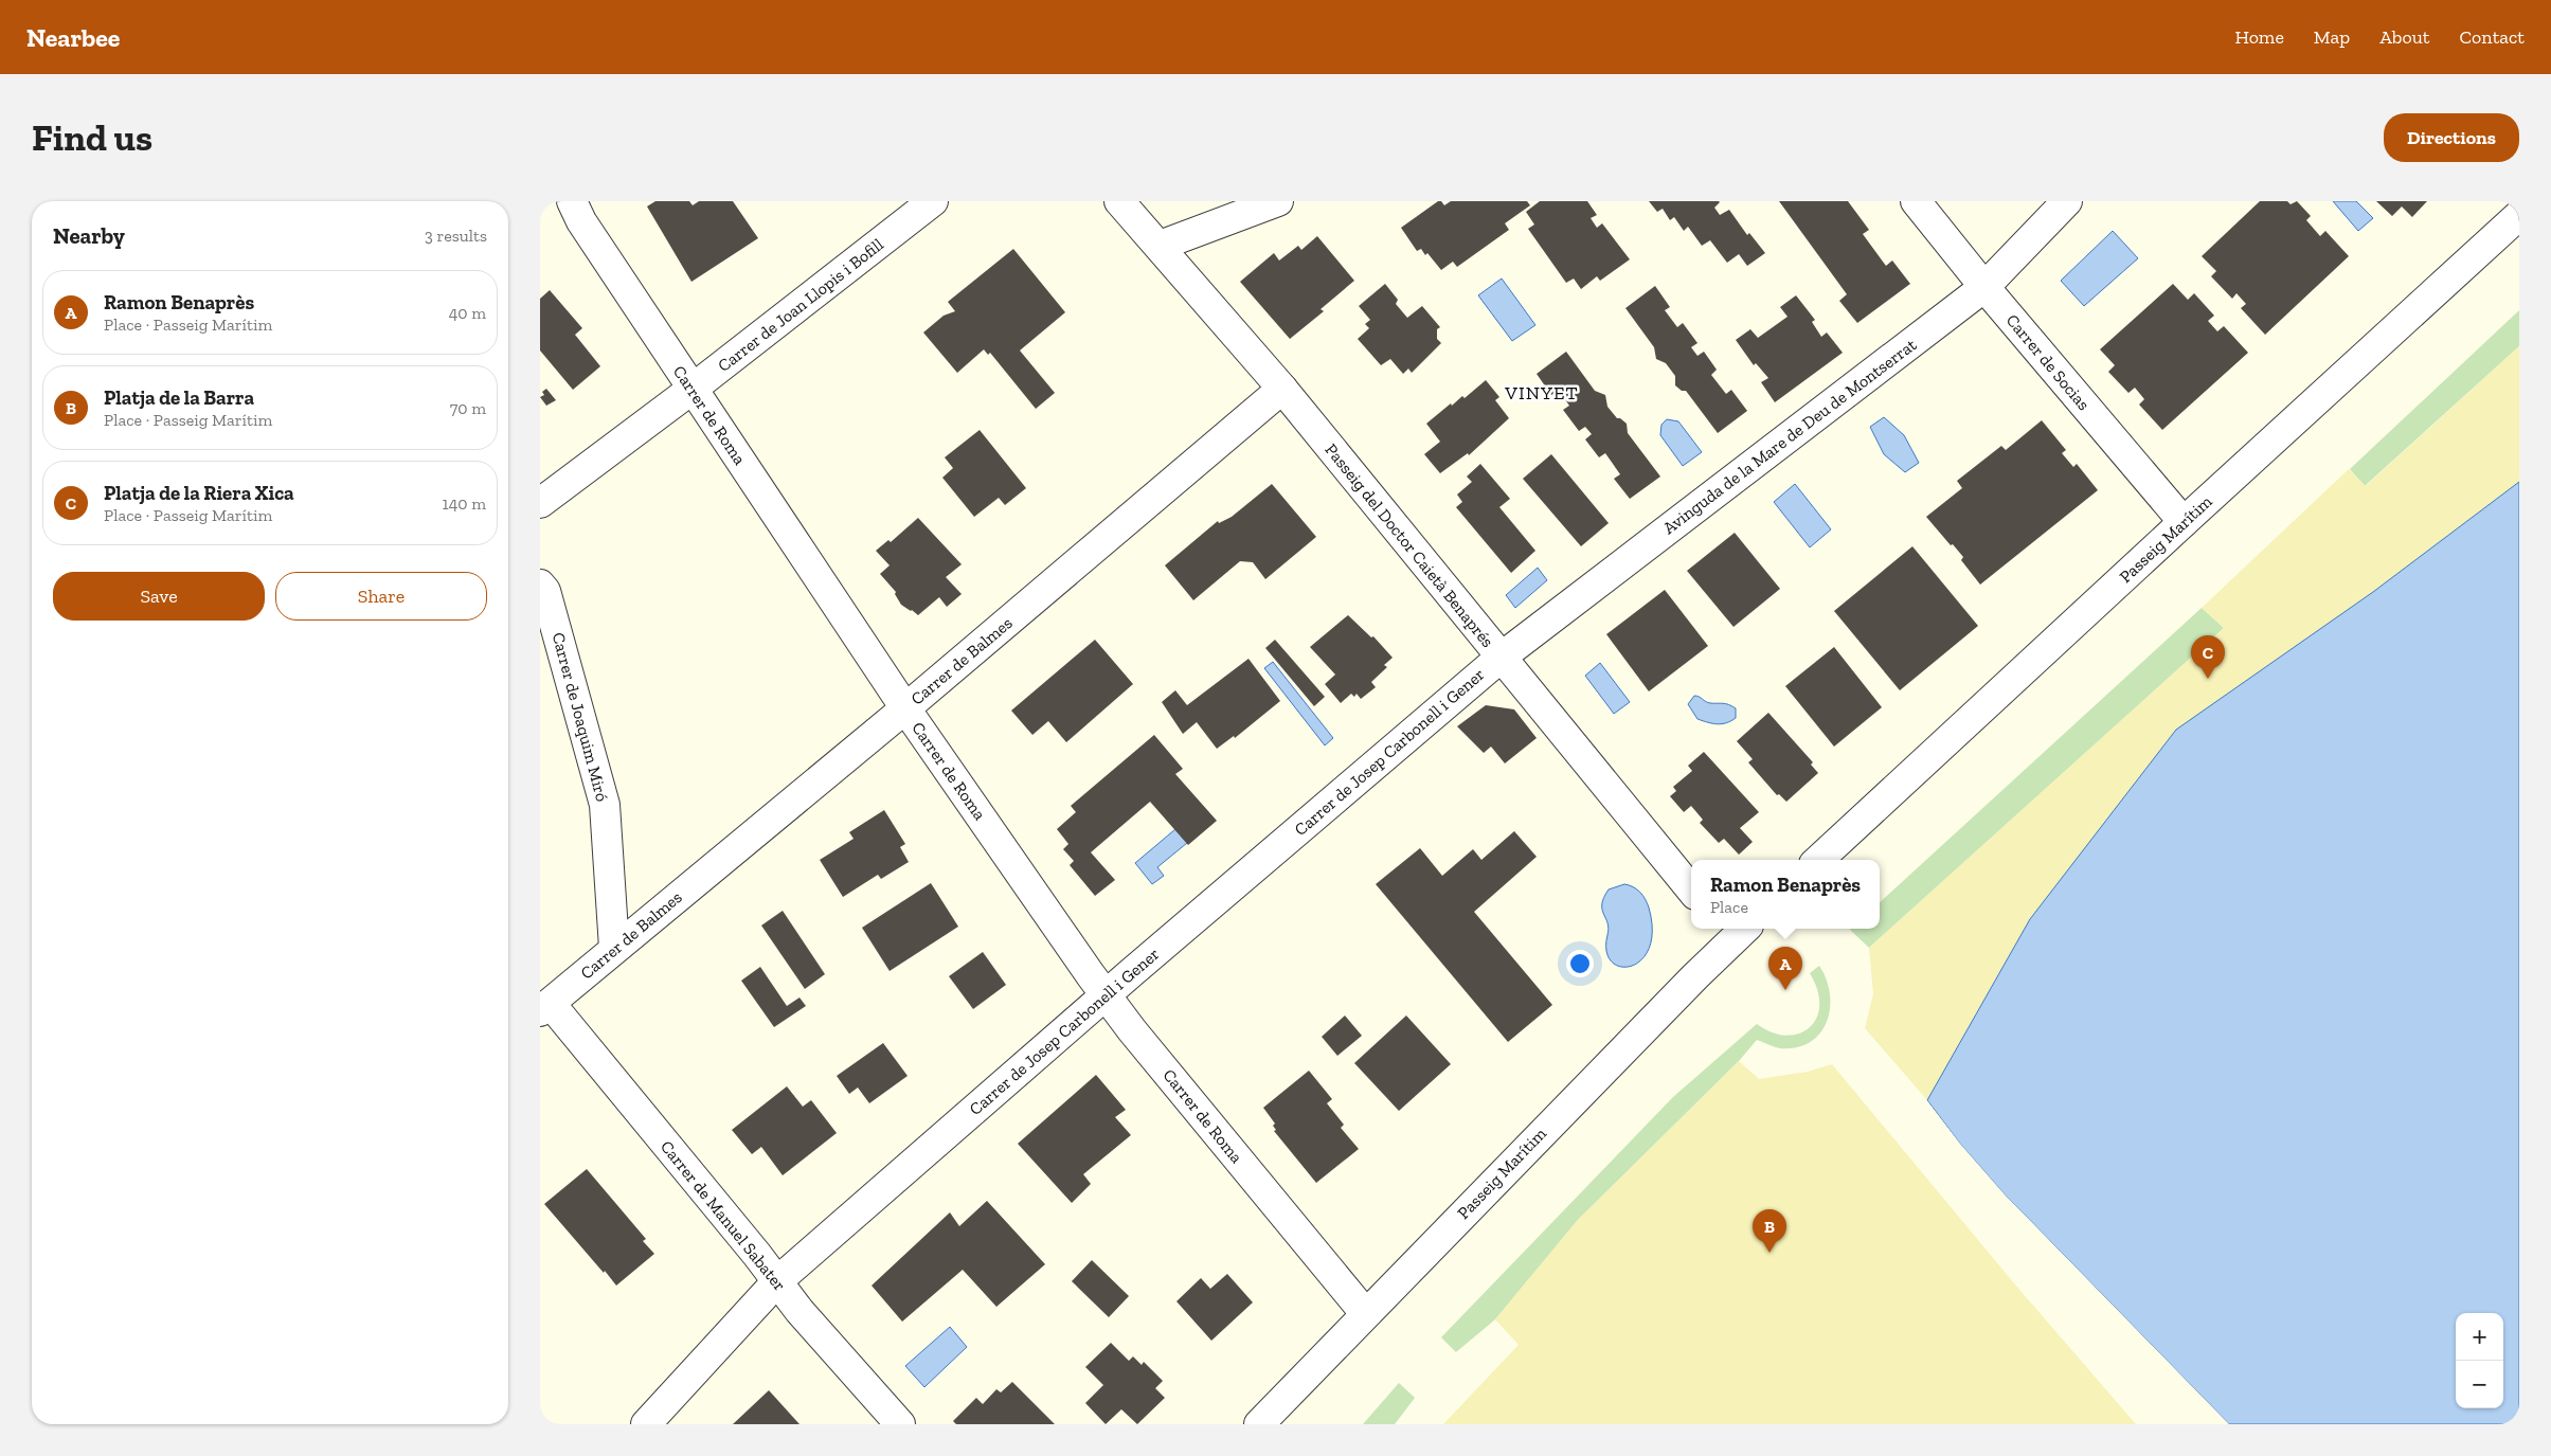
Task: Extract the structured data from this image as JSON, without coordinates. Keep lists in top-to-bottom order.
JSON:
{
  "streets": {
    "street": [
      "Carrer de Joan Llopis i Bofill",
      "Carrer de Socias",
      "Carrer de Roma",
      "Avinguda de la Mare de Deu de Montserrat",
      "Passeig Marítim",
      "Passeig del Doctor Caietà Benaprés",
      "Carrer de Balmes",
      "Carrer de Joaquim Miró",
      "Carrer de Josep Carbonell i Gener",
      "Carrer de Manuel Sabater"
    ]
  },
  "crossings": [
    ["Carrer de Joan Llopis i Bofill", "Carrer de Roma"],
    ["Carrer de Socias", "Avinguda de la Mare de Deu de Montserrat"],
    ["Carrer de Socias", "Passeig Marítim"],
    ["Carrer de Roma", "Passeig Marítim"],
    ["Carrer de Roma", "Carrer de Balmes"],
    ["Carrer de Roma", "Carrer de Josep Carbonell i Gener"],
    ["Avinguda de la Mare de Deu de Montserrat", "Passeig del Doctor Caietà Benaprés"],
    ["Avinguda de la Mare de Deu de Montserrat", "Carrer de Josep Carbonell i Gener"],
    ["Passeig del Doctor Caietà Benaprés", "Carrer de Balmes"],
    ["Passeig del Doctor Caietà Benaprés", "Carrer de Josep Carbonell i Gener"],
    ["Carrer de Balmes", "Carrer de Joaquim Miró"],
    ["Carrer de Balmes", "Carrer de Manuel Sabater"],
    ["Carrer de Josep Carbonell i Gener", "Carrer de Manuel Sabater"]
  ],
  "districts": ["VINYET"],
  "page": {
    "header": "Nearbee",
    "nav": [
      "Home",
      "Map",
      "About",
      "Contact"
    ],
    "buttons": [
      "Directions",
      ["Save", "Share"]
    ],
    "title": "Find us",
    "heading": ["Nearby", "3 results"],
    "list": [
      {
        "mark": "A",
        "name": "Ramon Benaprès",
        "note": "Place · Passeig Marítim",
        "value": "40 m"
      },
      {
        "mark": "B",
        "name": "Platja de la Barra",
        "note": "Place · Passeig Marítim",
        "value": "70 m"
      },
      {
        "mark": "C",
        "name": "Platja de la Riera Xica",
        "note": "Place · Passeig Marítim",
        "value": "140 m"
      }
    ],
    "pins": ["C", "A", "B"],
    "popup": ["Ramon Benaprès", "Place"],
    "map_buttons": ["+", "−"]
  }
}
